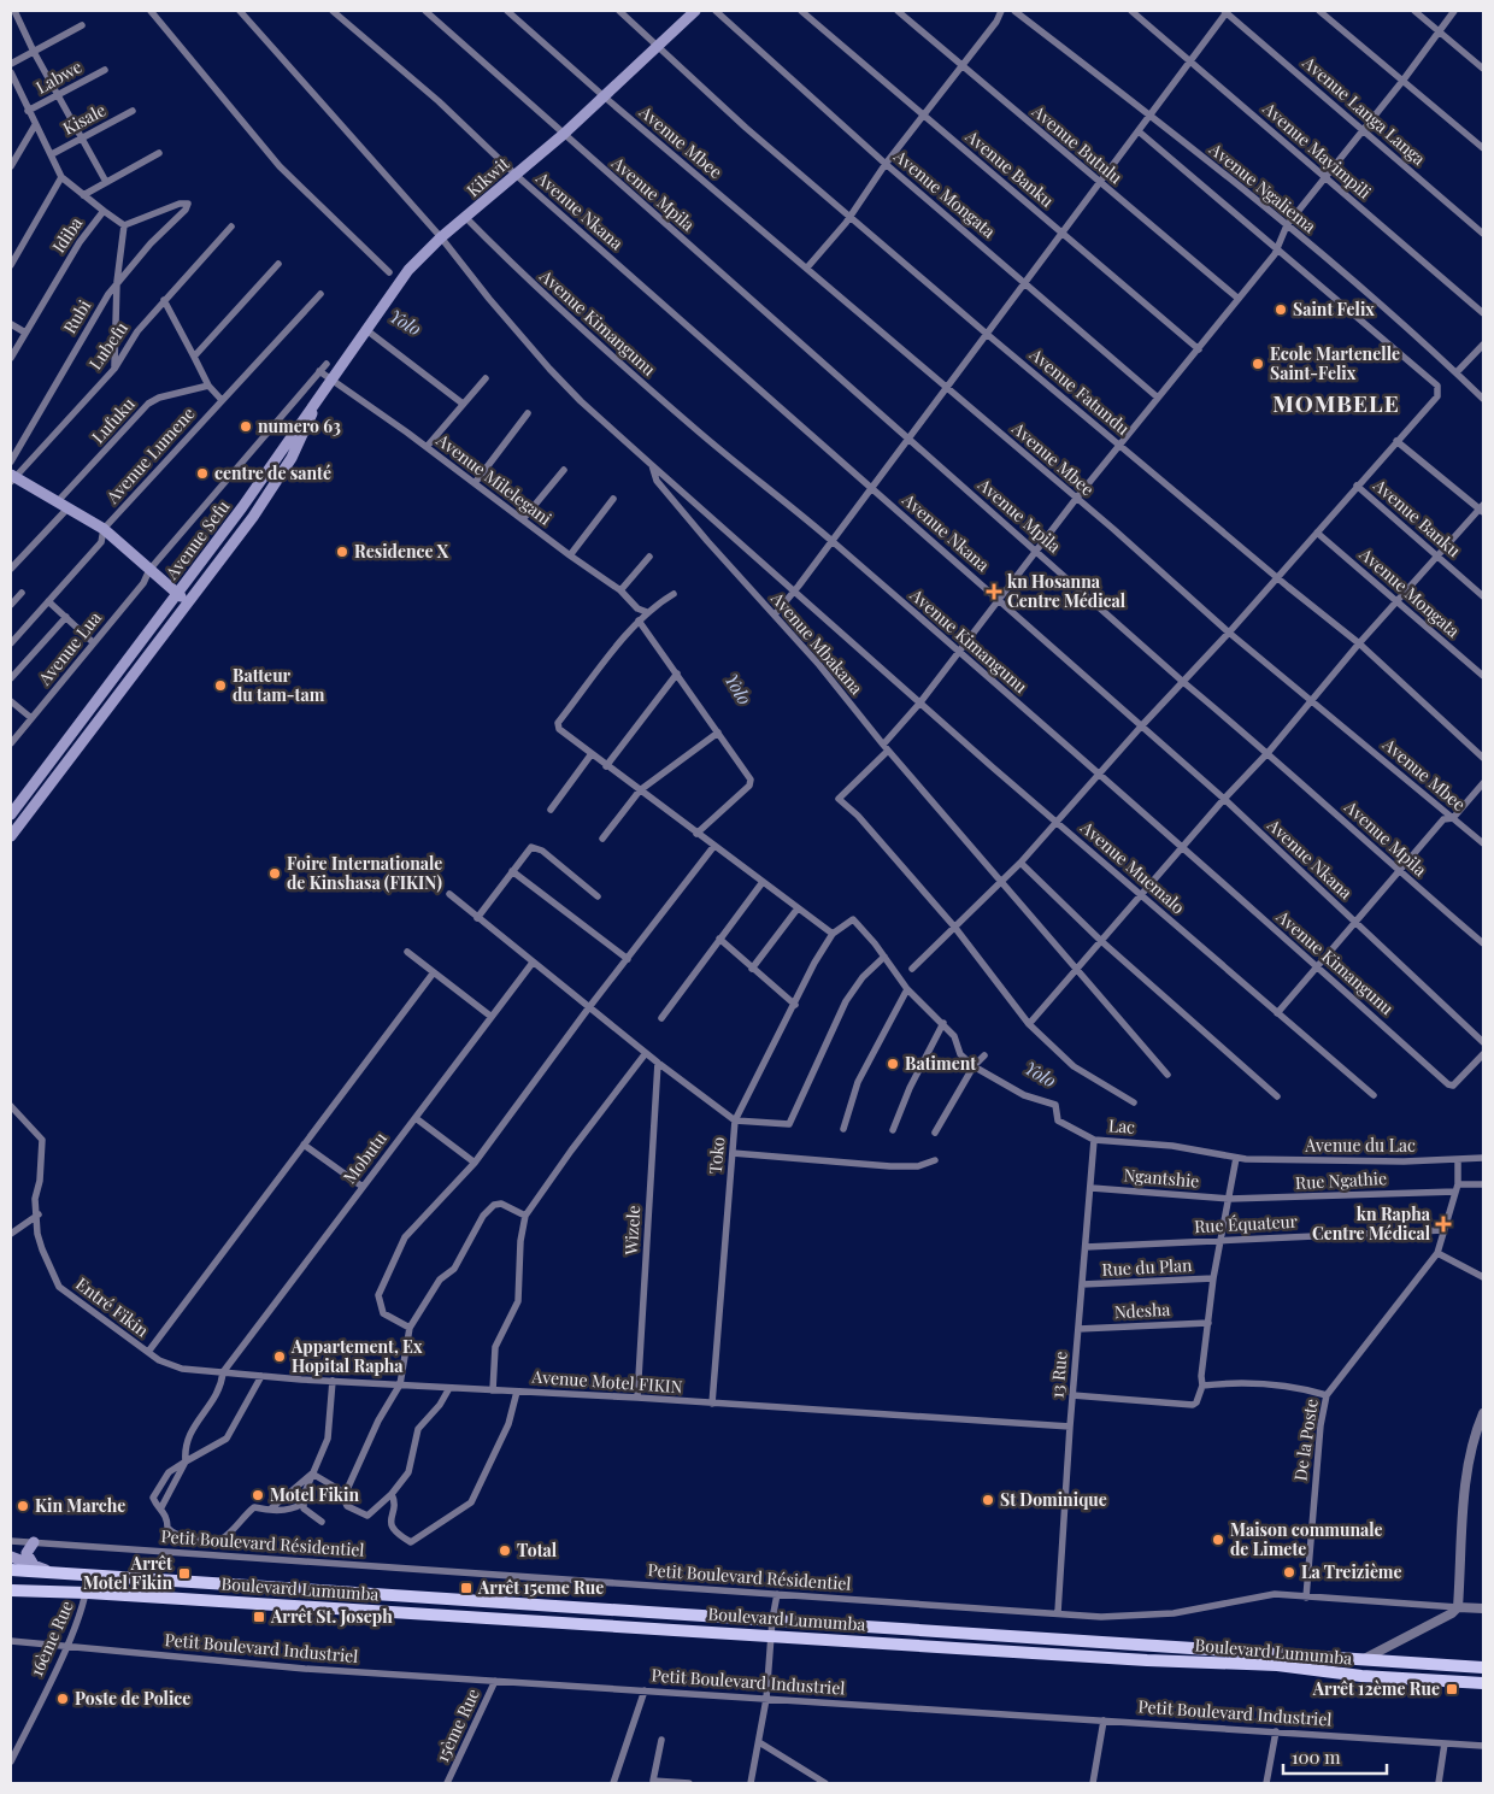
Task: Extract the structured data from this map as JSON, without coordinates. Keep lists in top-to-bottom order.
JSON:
{
  "streets": {
    "highway": ["Boulevard Lumumba"],
    "main road": ["Kikwit", "Avenue Sefu"],
    "street": [
      "Labwe",
      "Avenue Langa Langa",
      "Kisale",
      "Avenue Mbee",
      "Avenue Butulu",
      "Avenue Mayimpili",
      "Avenue Banku",
      "Avenue Ngaliema",
      "Avenue Mpila",
      "Avenue Mongata",
      "Avenue Nkana",
      "Idiba",
      "Rubi",
      "Avenue Kimangunu",
      "Lubefu",
      "Avenue Fatundu",
      "Lufuku",
      "Avenue Lumene",
      "Avenue Milelegani",
      "Avenue Mbakana",
      "Avenue Lua",
      "Avenue Muemalo",
      "Lac",
      "Avenue du Lac",
      "Toko",
      "Mobutu",
      "Ngantshie",
      "Rue Ngathie",
      "Rue Équateur",
      "Wizele",
      "Rue du Plan",
      "Entré Fikin",
      "Ndesha",
      "13 Rue",
      "Avenue Motel FIKIN",
      "De la Poste",
      "Petit Boulevard Résidentiel",
      "16ème Rue",
      "Petit Boulevard Industriel",
      "15ème Rue"
    ]
  },
  "crossings": [
    ["Avenue Mbee", "Kikwit"],
    ["Kikwit", "Avenue Mpila"],
    ["Kikwit", "Avenue Nkana"],
    ["Kikwit", "Avenue Kimangunu"],
    ["Kikwit", "Avenue Fatundu"],
    ["Kikwit", "Avenue Milelegani"],
    ["Kikwit", "Avenue Sefu"],
    ["Kikwit", "Avenue Mbakana"],
    ["Idiba", "Rubi"],
    ["Lubefu", "Avenue Sefu"],
    ["Lufuku", "Avenue Sefu"],
    ["Avenue Lumene", "Avenue Sefu"],
    ["Avenue Milelegani", "Avenue Sefu"],
    ["Avenue Milelegani", "Avenue Lua"],
    ["Avenue Sefu", "Avenue Lua"],
    ["Avenue Mbakana", "Avenue Muemalo"],
    ["Lac", "Avenue du Lac"],
    ["Lac", "13 Rue"],
    ["Avenue du Lac", "De la Poste"],
    ["Toko", "Avenue Motel FIKIN"],
    ["Mobutu", "Avenue Motel FIKIN"],
    ["Ngantshie", "Rue Ngathie"],
    ["Ngantshie", "13 Rue"],
    ["Rue Ngathie", "De la Poste"],
    ["Rue Équateur", "13 Rue"],
    ["Rue Équateur", "De la Poste"],
    ["Wizele", "Avenue Motel FIKIN"],
    ["Rue du Plan", "13 Rue"],
    ["Entré Fikin", "Avenue Motel FIKIN"],
    ["Ndesha", "13 Rue"],
    ["13 Rue", "Avenue Motel FIKIN"],
    ["13 Rue", "Petit Boulevard Résidentiel"],
    ["De la Poste", "Petit Boulevard Résidentiel"],
    ["Boulevard Lumumba", "16ème Rue"],
    ["16ème Rue", "Petit Boulevard Industriel"],
    ["Petit Boulevard Industriel", "15ème Rue"]
  ],
  "districts": ["MOMBELE"],
  "water": ["Yolo"],
  "places": {
    "other": [
      "Saint Felix",
      "Ecole Martenelle Saint-Felix",
      "numero 63",
      "centre de santé",
      "Residence X",
      "Batteur du tam-tam",
      "Foire Internationale de Kinshasa (FIKIN)",
      "Batiment",
      "Appartement, Ex Hopital Rapha",
      "Motel Fikin",
      "St Dominique",
      "Kin Marche",
      "Maison communale de Limete",
      "Total",
      "La Treizième",
      "Poste de Police"
    ],
    "health": ["kn Hosanna Centre Médical", "kn Rapha Centre Médical"],
    "transit": [
      "Arrêt Motel Fikin",
      "Arrêt 15eme Rue",
      "Arrêt St. Joseph",
      "Arrêt 12ème Rue"
    ]
  },
  "scale_bar": "100 m"
}
